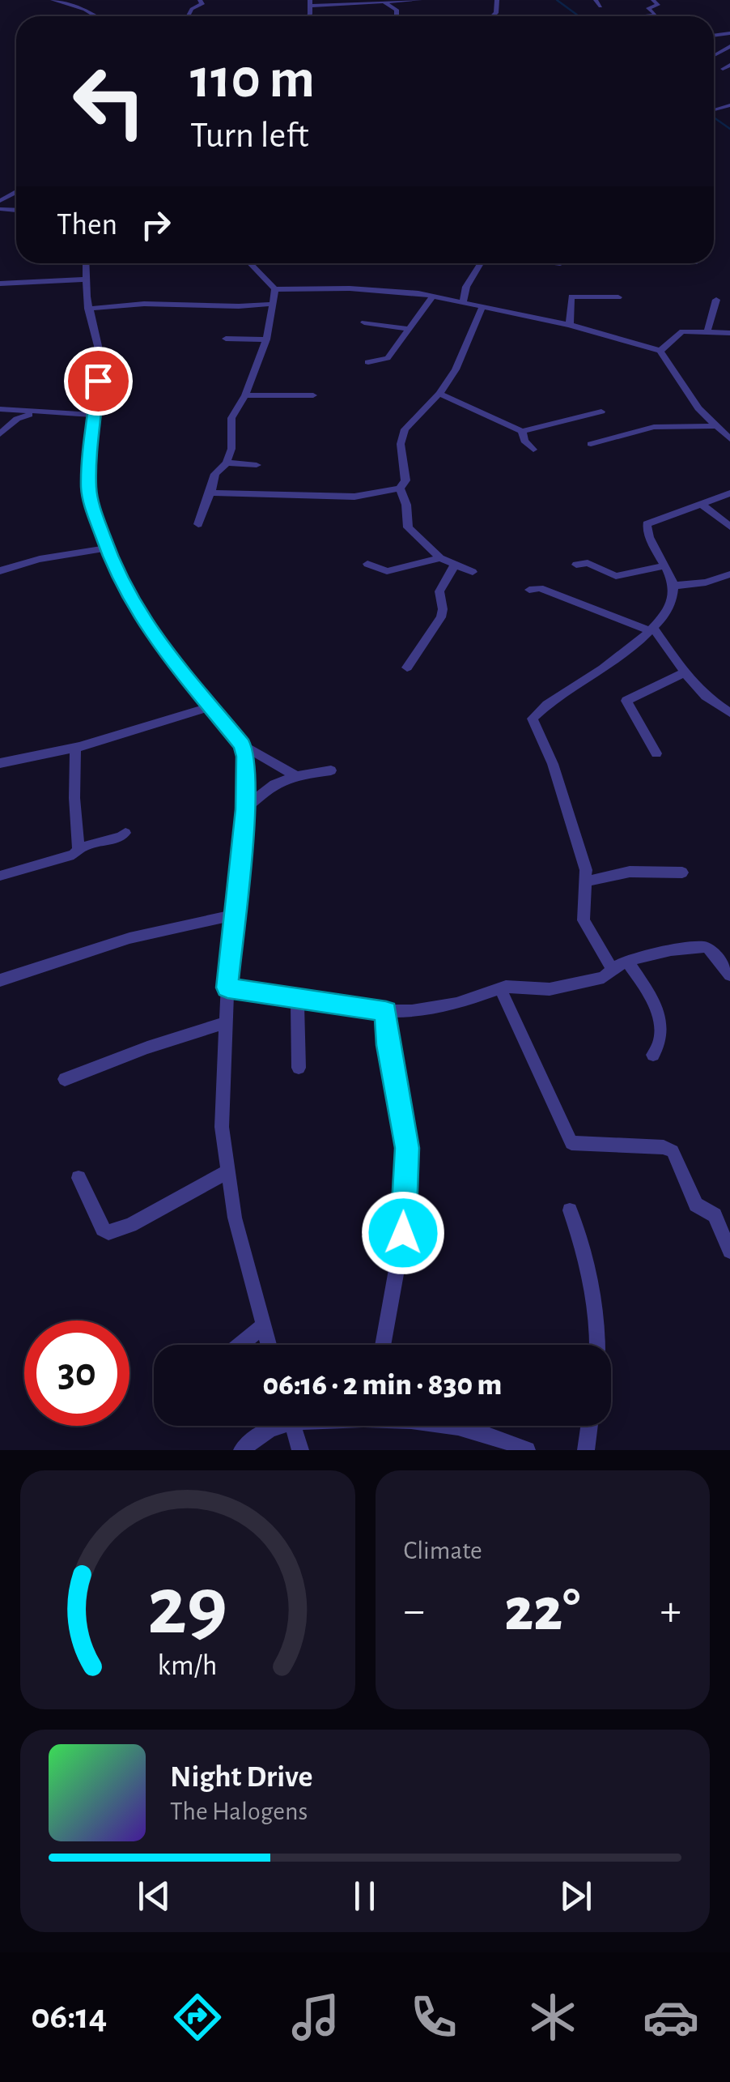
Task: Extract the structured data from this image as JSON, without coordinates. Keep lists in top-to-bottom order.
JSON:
{
  "page": {
    "turn": ["110 m", "Turn left"],
    "then": "Then",
    "limit": "30",
    "trip": "06:16 · 2 min · 830 m",
    "tile": "Climate",
    "heat": ["−", "22°", "+"],
    "song": ["Night Drive", "The Halogens"],
    "tabs": "06:14",
    "gauge": ["29", "km/h"]
  }
}
